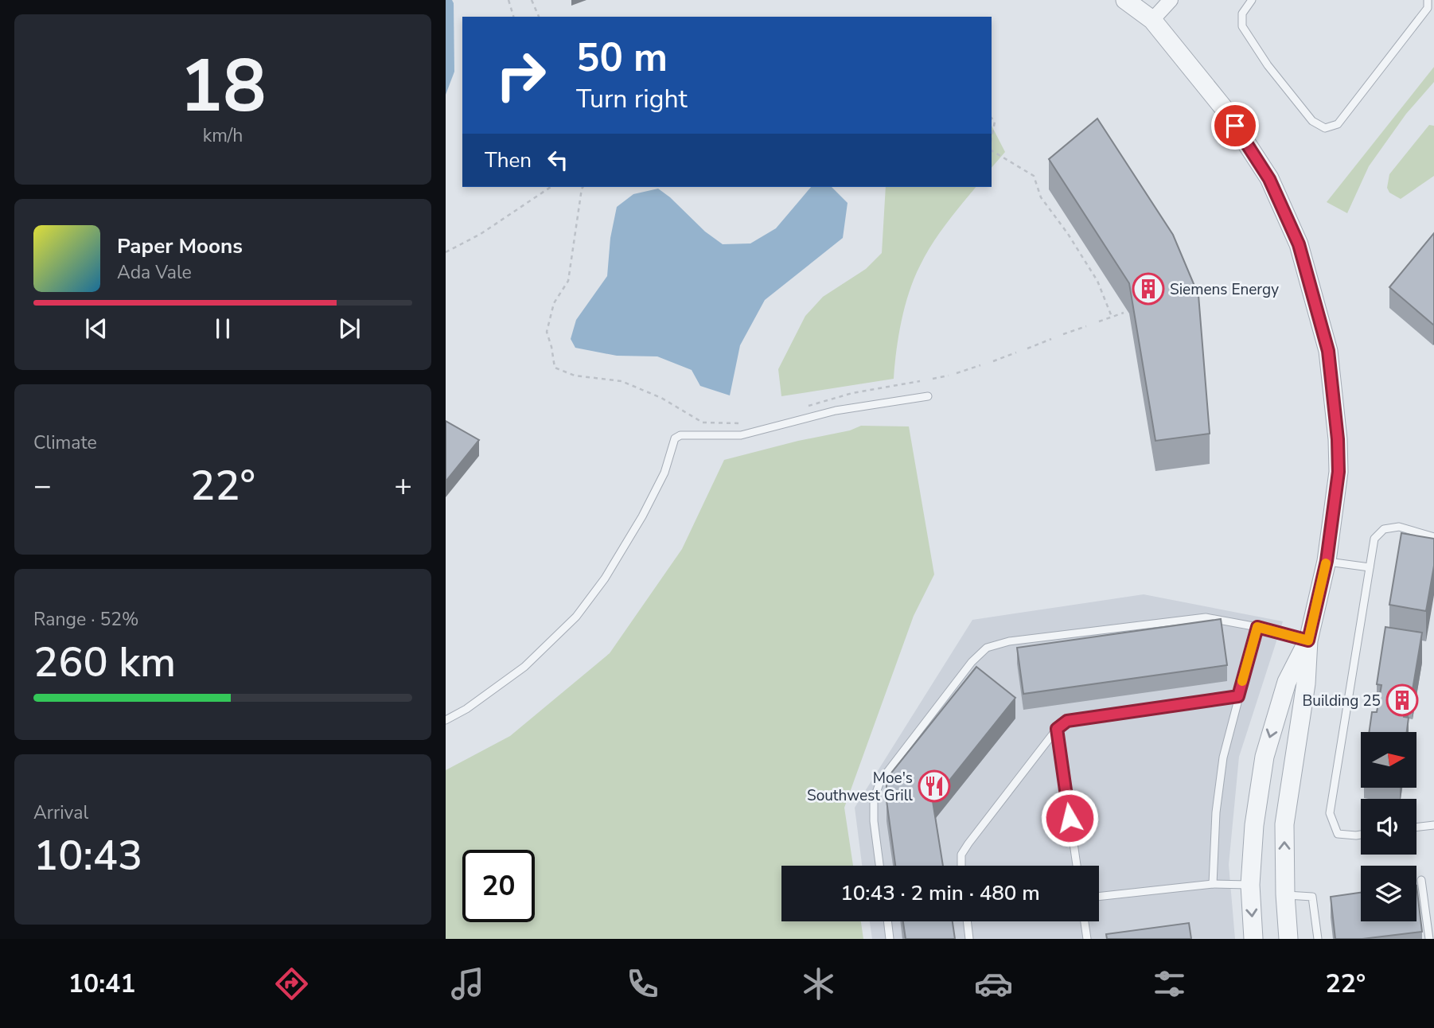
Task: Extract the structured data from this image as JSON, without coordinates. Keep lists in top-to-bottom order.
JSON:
{
  "places": {
    "building": ["Siemens Energy", "Building 25"],
    "restaurant": ["Moe's Southwest Grill"]
  },
  "north": "right",
  "page": {
    "tile": [
      ["18", "km/h"],
      "Climate",
      ["Range · 52%", "260 km"],
      ["Arrival", "10:43"]
    ],
    "turn": ["50 m", "Turn right"],
    "then": "Then",
    "song": ["Paper Moons", "Ada Vale"],
    "heat": ["−", "22°", "+"],
    "limit": "20",
    "trip": "10:43 · 2 min · 480 m",
    "tabs": ["10:41", "22°"]
  }
}
